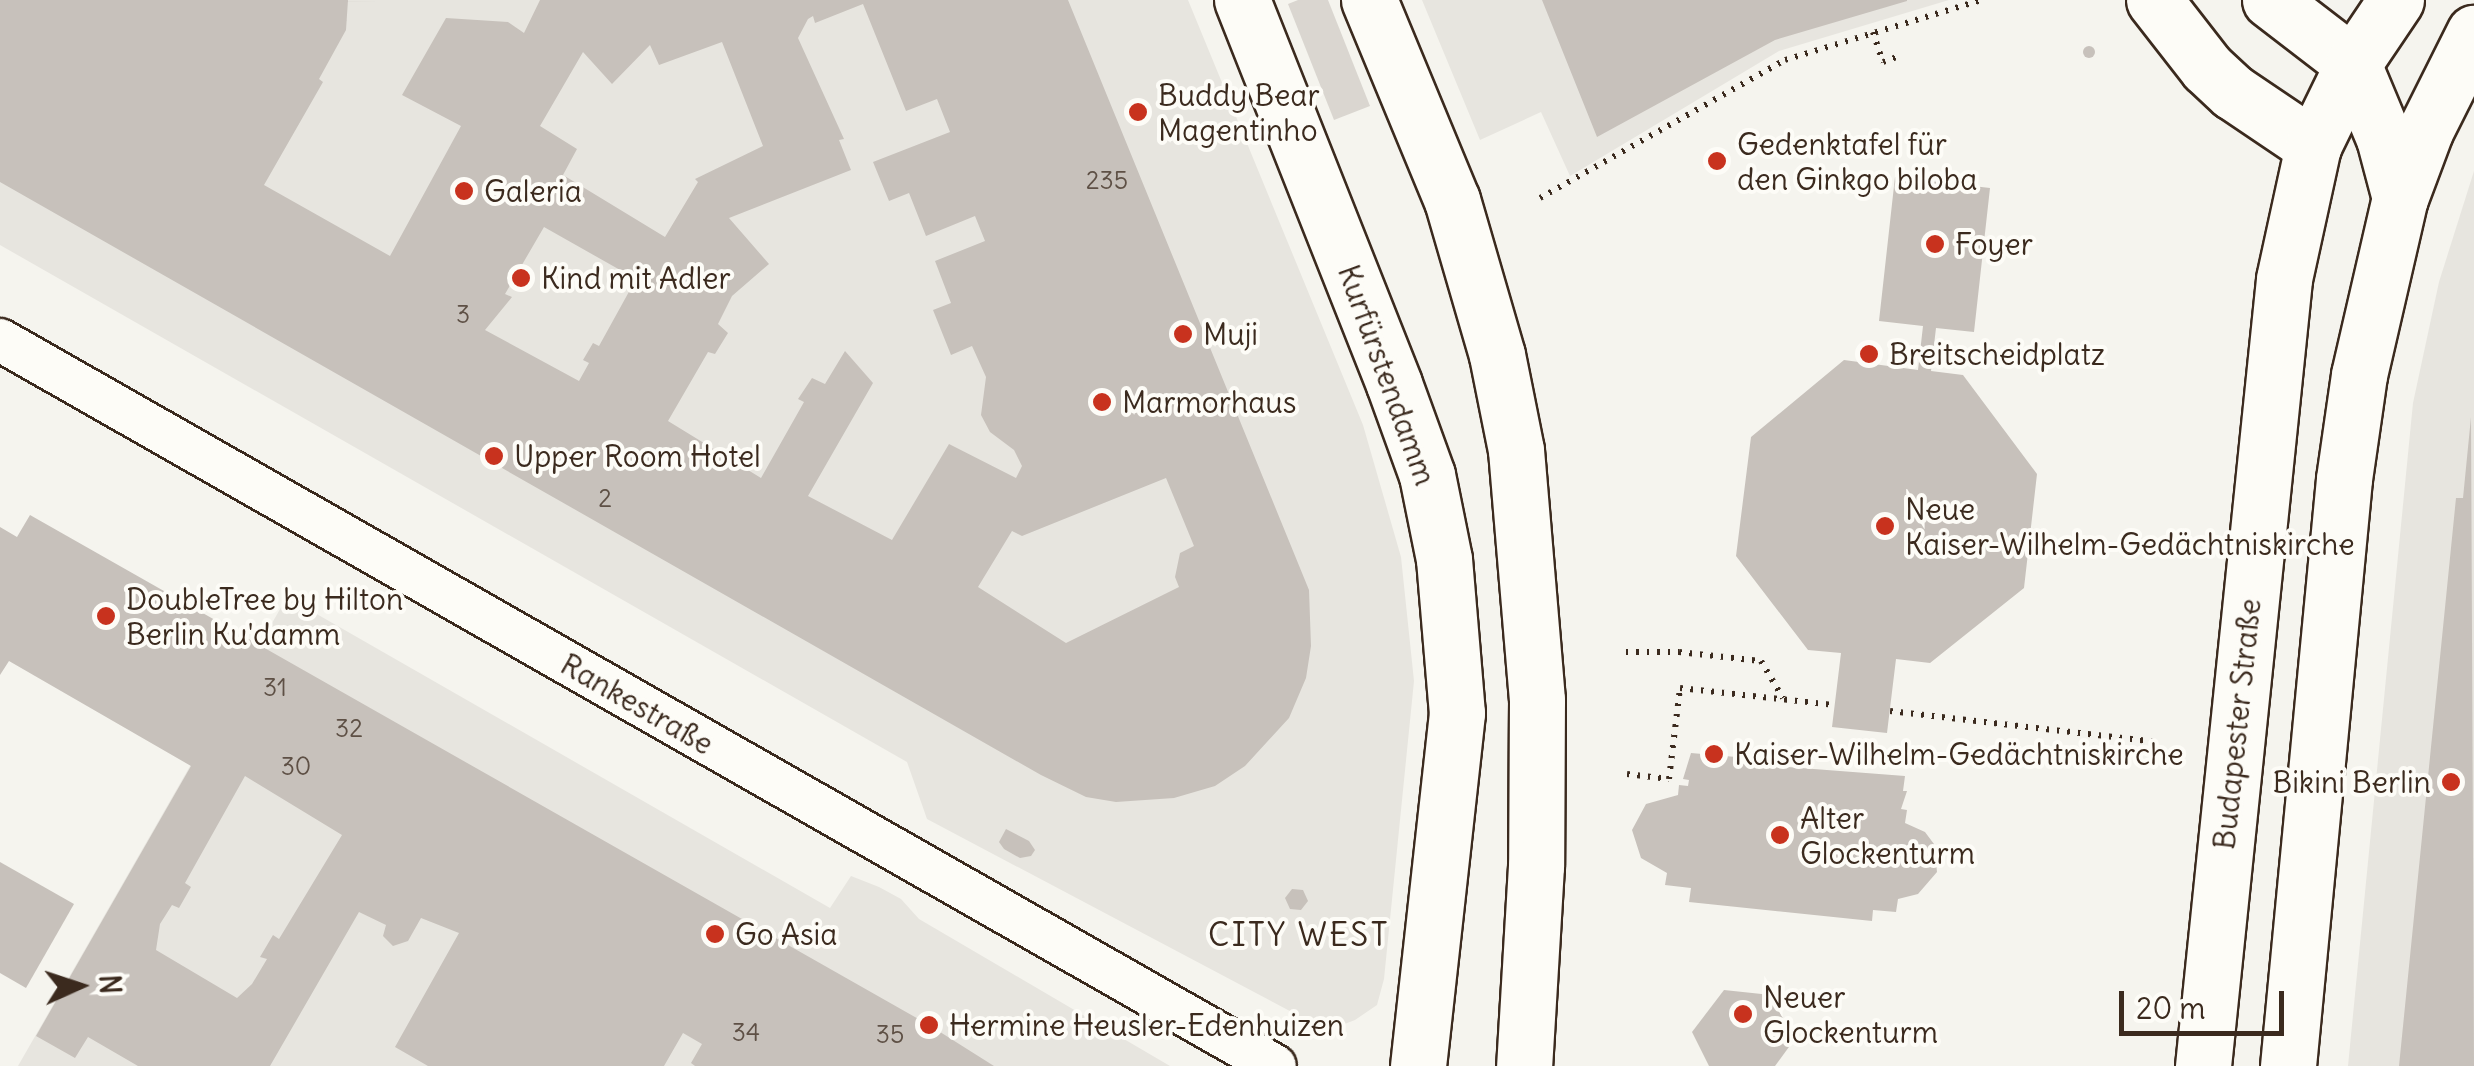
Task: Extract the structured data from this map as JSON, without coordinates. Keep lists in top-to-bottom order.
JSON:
{
  "streets": {
    "main road": ["Kurfürstendamm", "Budapester Straße"],
    "street": ["Rankestraße"]
  },
  "districts": ["CITY WEST"],
  "places": [
    "Buddy Bear Magentinho",
    "Gedenktafel für den Ginkgo biloba",
    "Galeria",
    "Foyer",
    "Kind mit Adler",
    "Muji",
    "Breitscheidplatz",
    "Marmorhaus",
    "Upper Room Hotel",
    "Neue Kaiser-Wilhelm-Gedächtniskirche",
    "DoubleTree by Hilton Berlin Ku'damm",
    "Kaiser-Wilhelm-Gedächtniskirche",
    "Bikini Berlin",
    "Alter Glockenturm",
    "Go Asia",
    "Neuer Glockenturm",
    "Hermine Heusler-Edenhuizen"
  ],
  "house_numbers": [
    "235",
    "3",
    "2",
    "31",
    "32",
    "30",
    "34",
    "35"
  ],
  "scale_bar": "20 m",
  "north": "right"
}
